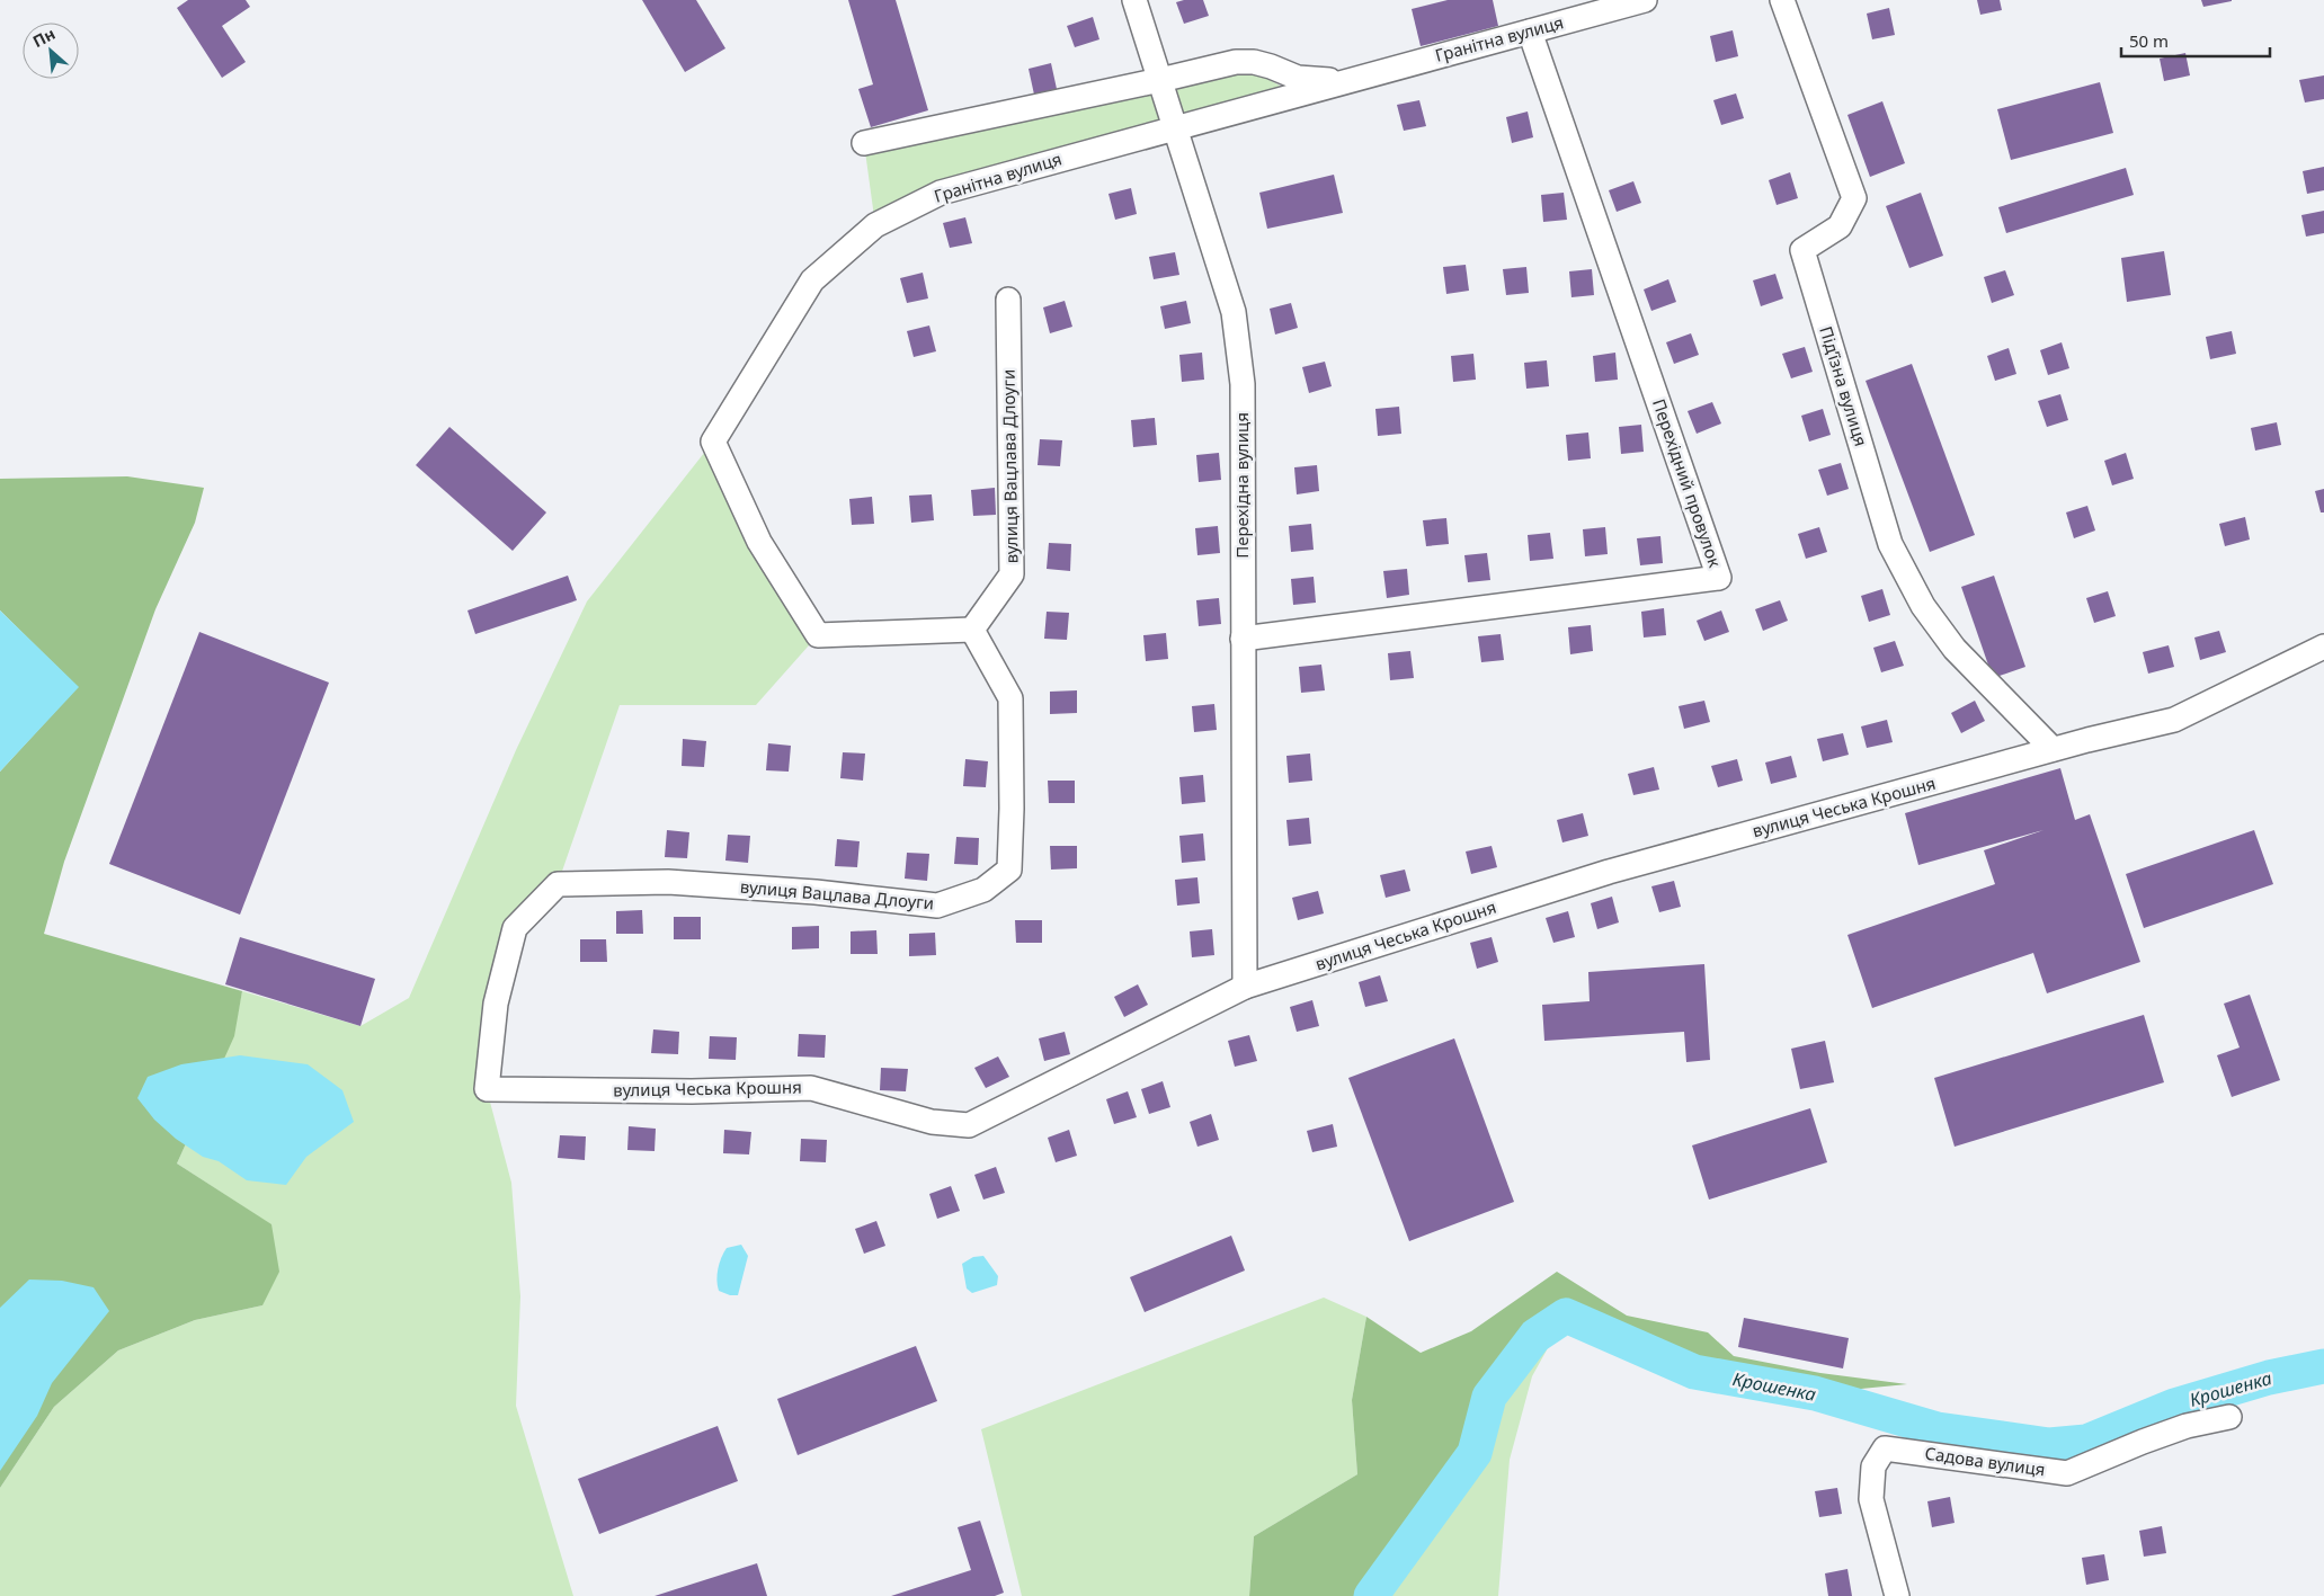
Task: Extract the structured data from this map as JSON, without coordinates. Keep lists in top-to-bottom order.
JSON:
{
  "streets": {
    "street": [
      "Гранітна вулиця",
      "Підʼїзна вулиця",
      "вулиця Вацлава Длоуги",
      "Перехідний провулок",
      "Перехідна вулиця",
      "вулиця Чеська Крошня",
      "Садова вулиця"
    ]
  },
  "crossings": [
    ["Гранітна вулиця", "вулиця Вацлава Длоуги"],
    ["Гранітна вулиця", "Перехідний провулок"],
    ["Гранітна вулиця", "Перехідна вулиця"],
    ["Підʼїзна вулиця", "вулиця Чеська Крошня"],
    ["вулиця Вацлава Длоуги", "вулиця Чеська Крошня"],
    ["Перехідний провулок", "Перехідна вулиця"],
    ["Перехідна вулиця", "вулиця Чеська Крошня"]
  ],
  "water": ["Крошенка"],
  "scale_bar": "50 m",
  "north": "top left"
}
